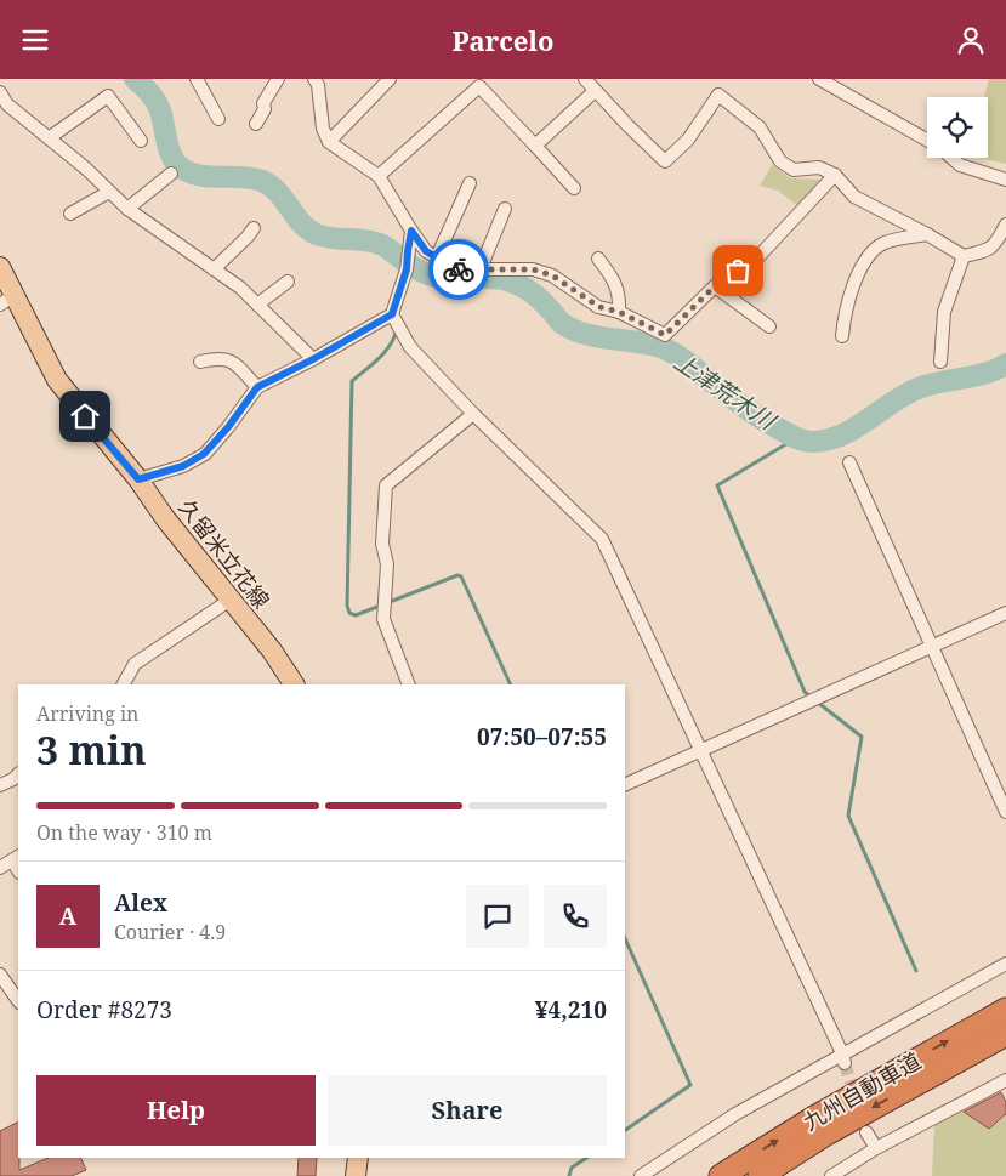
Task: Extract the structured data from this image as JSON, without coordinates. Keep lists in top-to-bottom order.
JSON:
{
  "streets": {
    "highway": ["九州自動車道"],
    "main road": ["久留米立花線"]
  },
  "water": ["上津荒木川"],
  "page": {
    "header": "Parcelo",
    "heading": ["3 min", "Arriving in", "07:50–07:55"],
    "panel": [
      "Alex",
      "Courier · 4.9",
      "Order #8273",
      "¥4,210"
    ],
    "bar": "On the way · 310 m",
    "round": "A",
    "buttons": ["Help", "Share"]
  }
}
